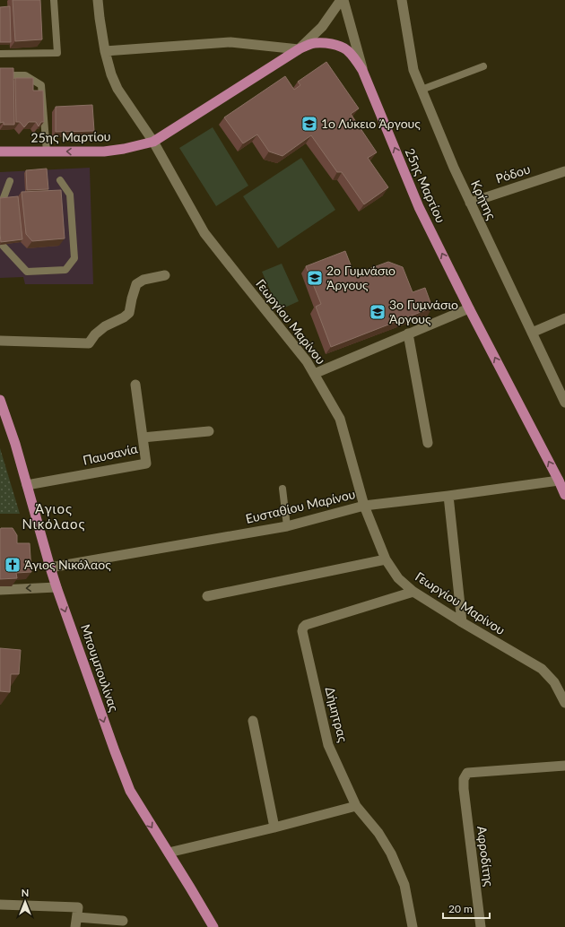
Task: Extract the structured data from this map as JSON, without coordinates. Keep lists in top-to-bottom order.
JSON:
{
  "streets": {
    "main road": ["25ης Μαρτίου", "Μπουμπουλίνας"],
    "street": [
      "Ρόδου",
      "Κρήτης",
      "Γεωργίου Μαρίνου",
      "Παυσανία",
      "Ευσταθίου Μαρίνου",
      "Δήμητρας",
      "Αφροδίτης"
    ]
  },
  "crossings": [
    ["25ης Μαρτίου", "Γεωργίου Μαρίνου"],
    ["25ης Μαρτίου", "Ευσταθίου Μαρίνου"],
    ["Ρόδου", "Κρήτης"],
    ["Γεωργίου Μαρίνου", "Ευσταθίου Μαρίνου"],
    ["Γεωργίου Μαρίνου", "Δήμητρας"],
    ["Παυσανία", "Μπουμπουλίνας"],
    ["Ευσταθίου Μαρίνου", "Μπουμπουλίνας"]
  ],
  "one_way": ["25ης Μαρτίου", "Μπουμπουλίνας"],
  "districts": ["Άγιος Νικόλαος"],
  "places": {
    "school or university": ["1ο Λύκειο Άργους", "2ο Γυμνάσιο Άργους", "3ο Γυμνάσιο Άργους"],
    "church": ["Άγιος Νικόλαος"]
  },
  "scale_bar": "20 m",
  "north": "top"
}
